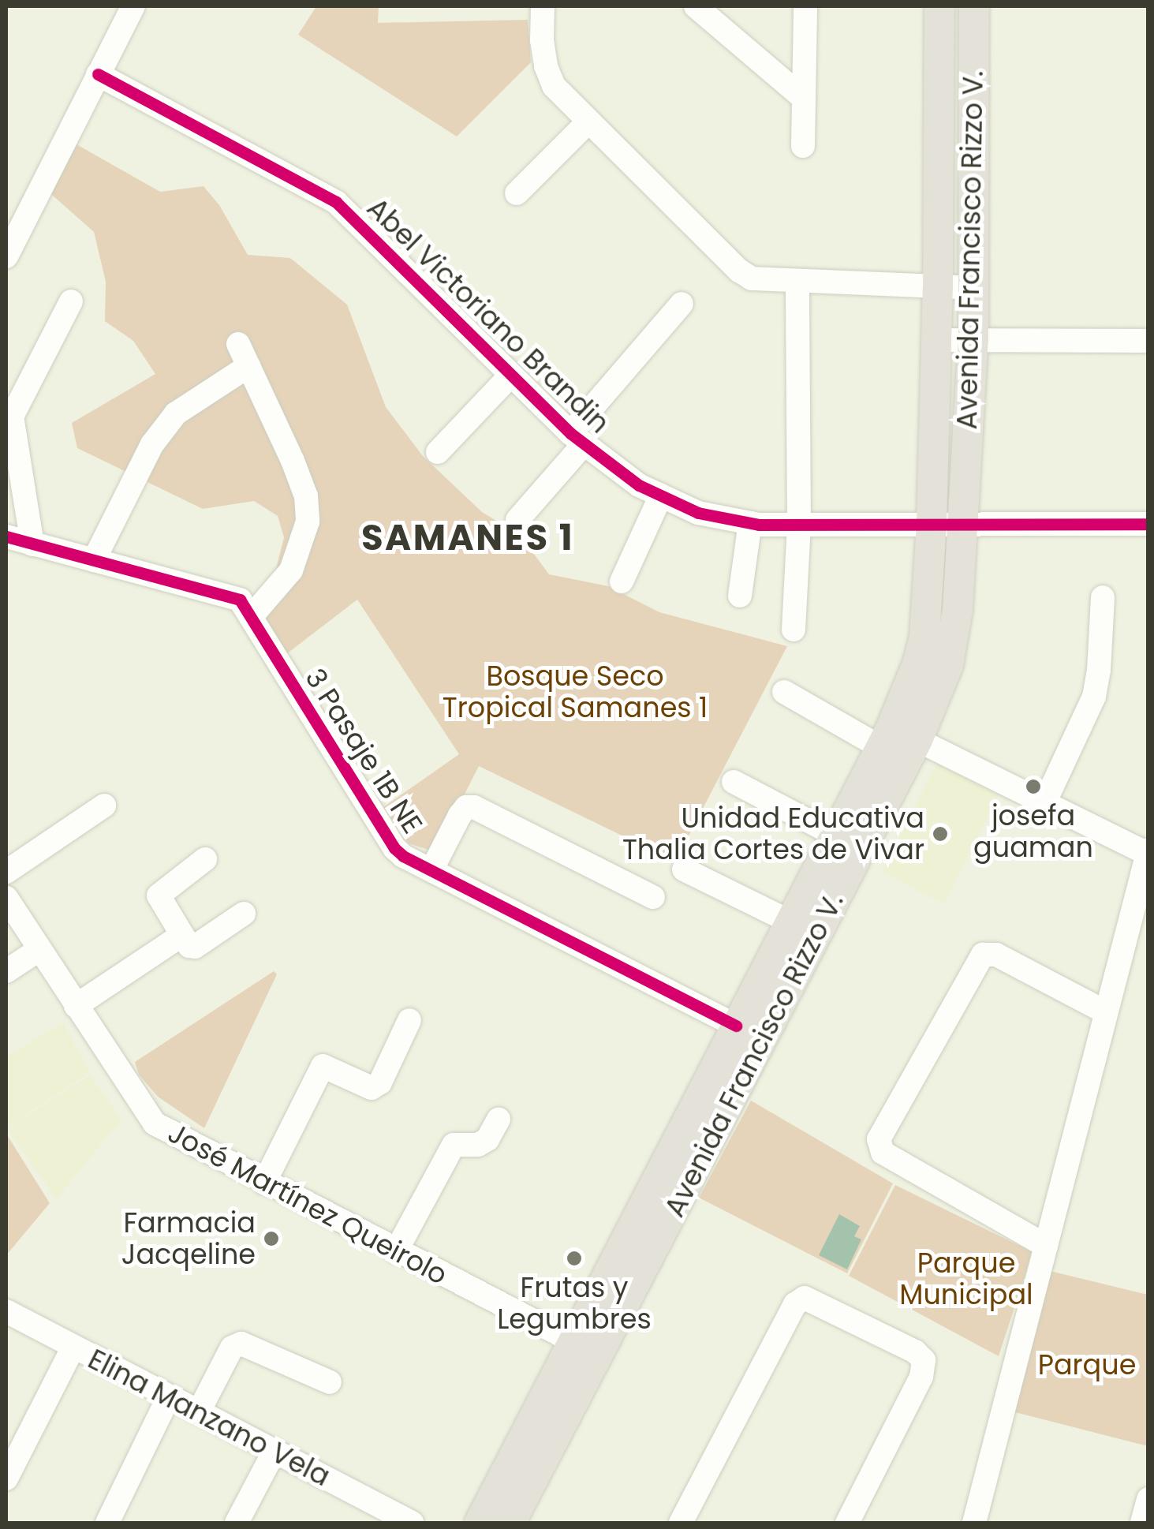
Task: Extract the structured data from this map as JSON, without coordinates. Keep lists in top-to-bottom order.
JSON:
{
  "streets": {
    "main road": ["Avenida Francisco Rizzo V."],
    "street": [
      "Abel Victoriano Brandin",
      "3 Pasaje 1B NE",
      "José Martínez Queirolo",
      "Elina Manzano Vela"
    ]
  },
  "crossings": [
    ["Avenida Francisco Rizzo V.", "Abel Victoriano Brandin"],
    ["Avenida Francisco Rizzo V.", "3 Pasaje 1B NE"],
    ["Avenida Francisco Rizzo V.", "José Martínez Queirolo"]
  ],
  "districts": ["SAMANES 1"],
  "parks": ["Bosque Seco Tropical Samanes 1", "Parque Municipal", "Parque"],
  "places": [
    "josefa guaman",
    "Unidad Educativa Thalia Cortes de Vivar",
    "Farmacia Jacqeline",
    "Frutas y Legumbres"
  ]
}
